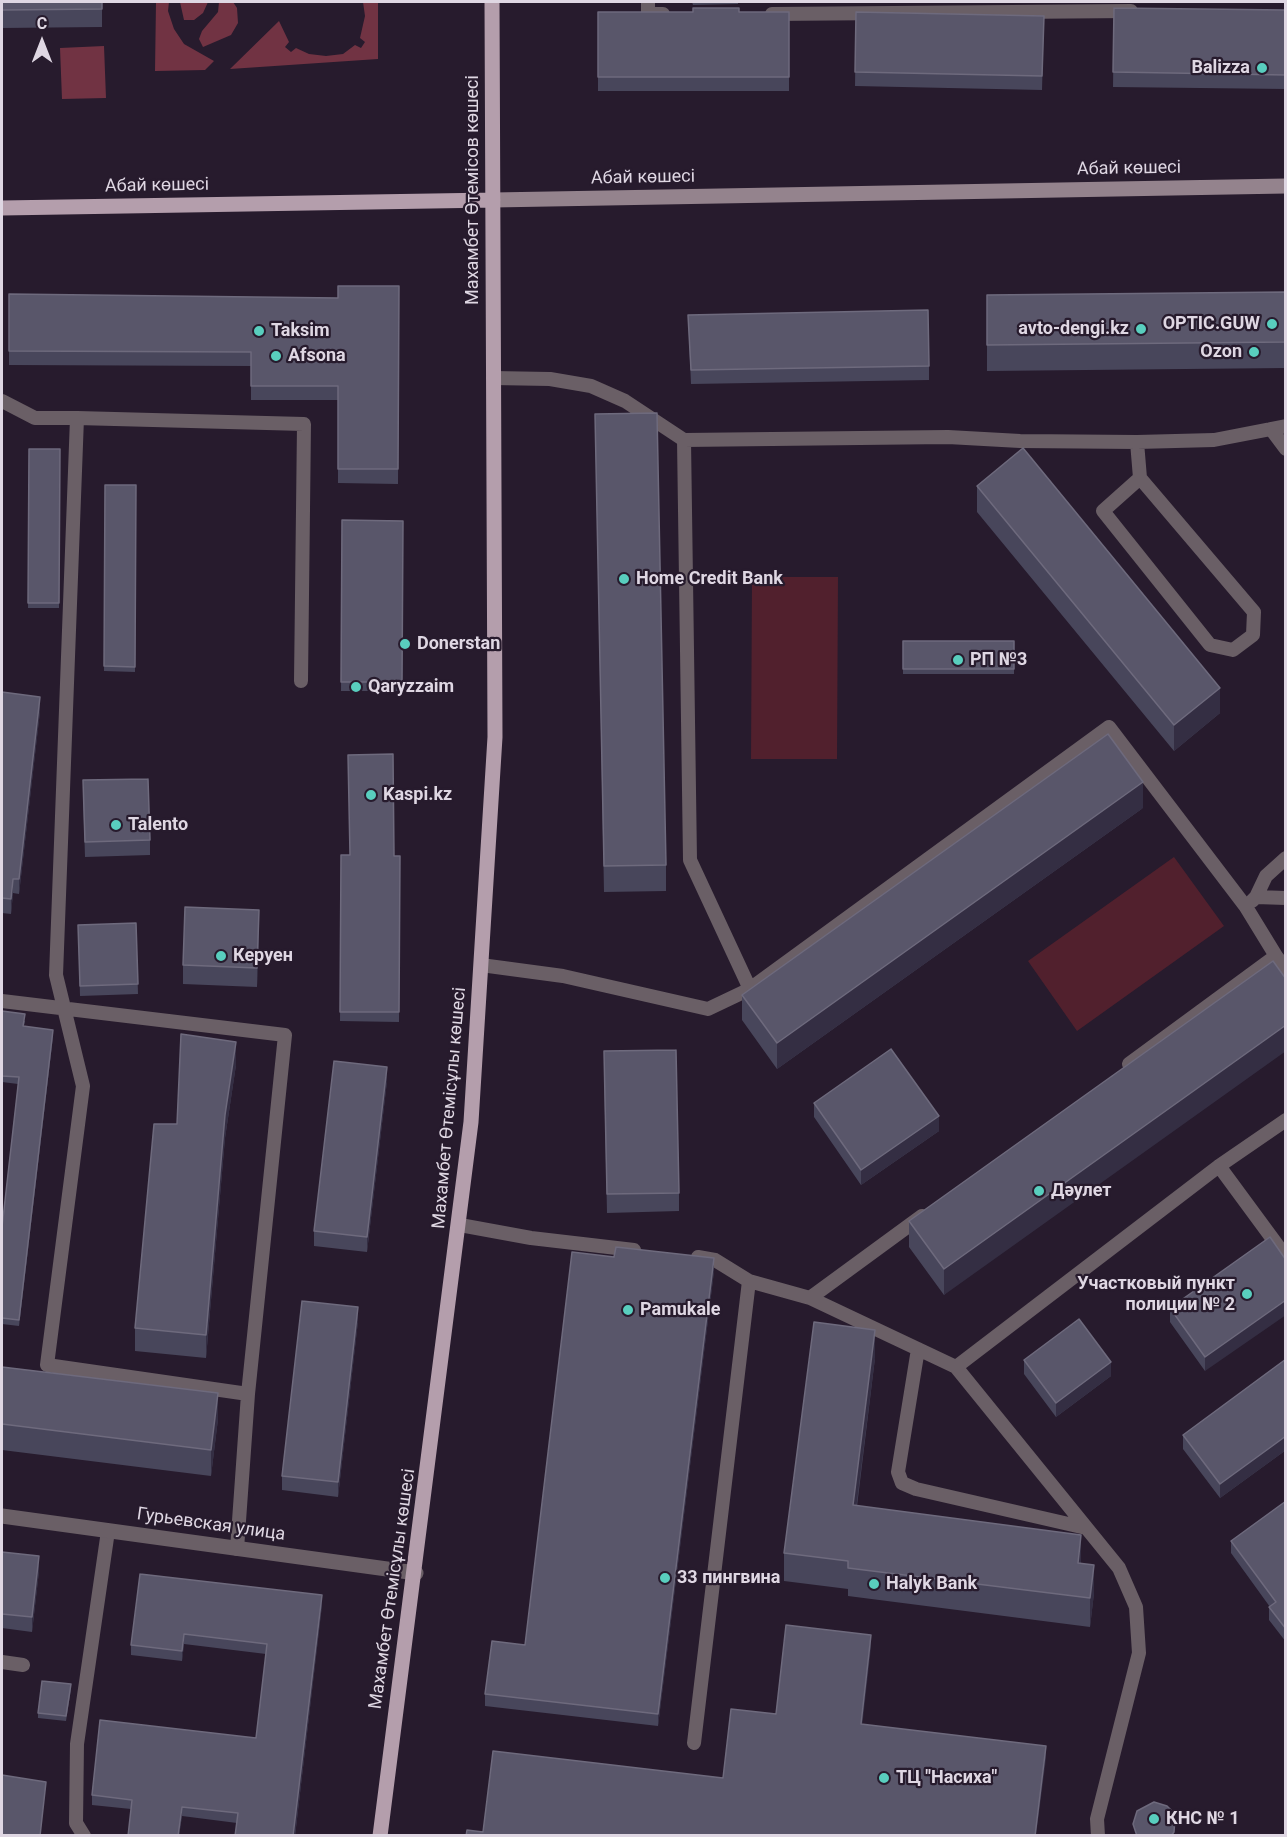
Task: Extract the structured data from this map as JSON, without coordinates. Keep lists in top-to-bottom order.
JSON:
{
  "streets": {
    "main road": ["Абай көшесі", "Махамбет Өтемісов көшесі", "Махамбет Өтемісұлы көшесі"],
    "street": ["Гурьевская улица"]
  },
  "crossings": [
    ["Абай көшесі", "Махамбет Өтемісов көшесі"],
    ["Махамбет Өтемісов көшесі", "Махамбет Өтемісұлы көшесі"],
    ["Махамбет Өтемісұлы көшесі", "Гурьевская улица"]
  ],
  "places": [
    "Balizza",
    "OPTIC.GUW",
    "avto-dengi.kz",
    "Taksim",
    "Ozon",
    "Afsona",
    "Home Credit Bank",
    "Donerstan",
    "РП №3",
    "Qaryzzaim",
    "Kaspi.kz",
    "Talento",
    "Керуен",
    "Дәулет",
    "Участковый пункт полиции № 2",
    "Pamukale",
    "33 пингвина",
    "Halyk Bank",
    "ТЦ \"Насиха\"",
    "КНС № 1"
  ],
  "north": "top"
}
